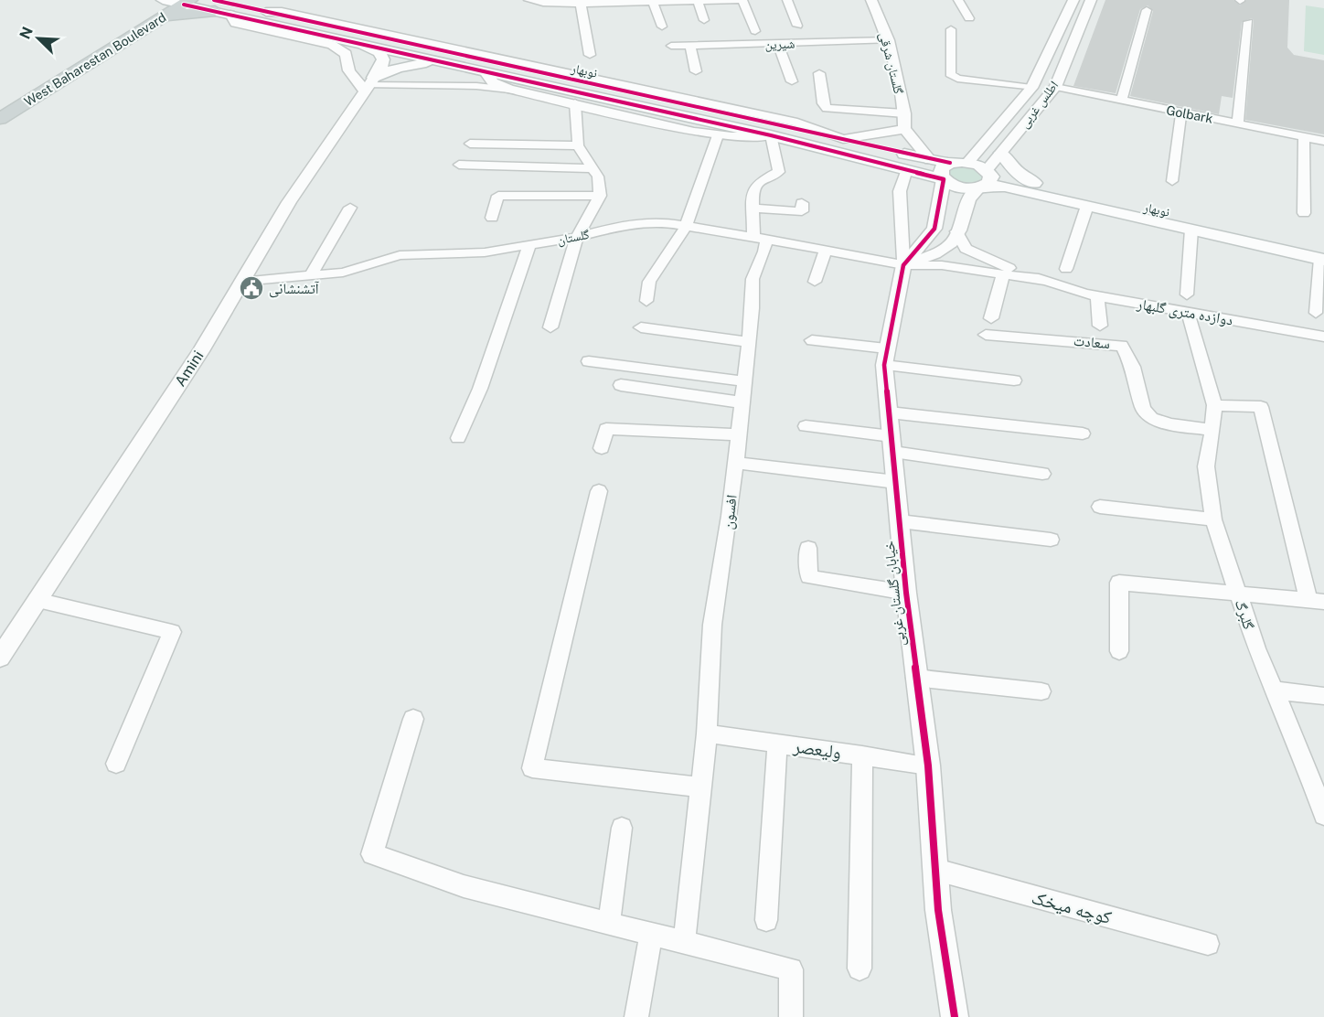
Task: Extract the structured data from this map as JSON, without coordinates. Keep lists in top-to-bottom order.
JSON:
{
  "streets": {
    "main road": ["West Baharestan Boulevard", "نوبهار"],
    "street": [
      "شیرین",
      "گلستان شرقی",
      "اطلس غربی",
      "Golbark",
      "گلستان",
      "دوازده متری گلبهار",
      "سعادت",
      "Amini",
      "افسون",
      "خیابان گلستان غربی",
      "گلبرگ",
      "ولیعصر",
      "کوچه میخک"
    ]
  },
  "crossings": [
    ["شیرین", "گلستان شرقی"],
    ["West Baharestan Boulevard", "نوبهار"],
    ["نوبهار", "اطلس غربی"],
    ["نوبهار", "افسون"],
    ["نوبهار", "خیابان گلستان غربی"],
    ["اطلس غربی", "Golbark"],
    ["گلستان", "دوازده متری گلبهار"],
    ["گلستان", "Amini"],
    ["گلستان", "افسون"],
    ["گلستان", "خیابان گلستان غربی"],
    ["دوازده متری گلبهار", "گلبرگ"],
    ["سعادت", "گلبرگ"],
    ["افسون", "ولیعصر"],
    ["خیابان گلستان غربی", "ولیعصر"],
    ["خیابان گلستان غربی", "کوچه میخک"]
  ],
  "places": {
    "public building": ["آتشنشانی"]
  },
  "north": "top left"
}
